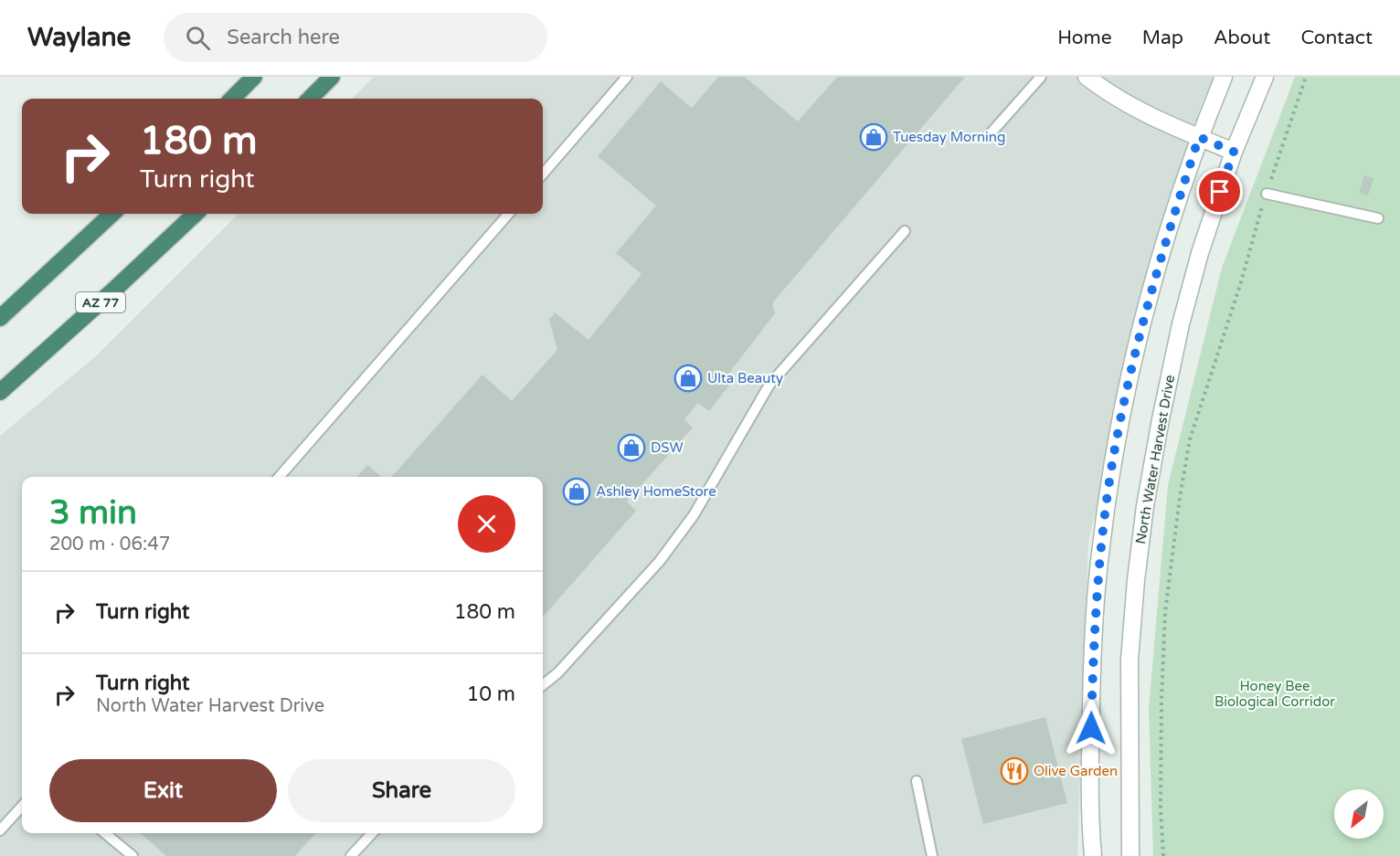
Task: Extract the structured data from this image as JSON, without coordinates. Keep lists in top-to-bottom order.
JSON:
{
  "streets": {
    "highway": ["AZ 77"],
    "street": ["North Water Harvest Drive"]
  },
  "parks": ["Honey Bee Biological Corridor"],
  "places": {
    "shop": [
      "Tuesday Morning",
      "Ulta Beauty",
      "DSW",
      "Ashley HomeStore"
    ],
    "restaurant": ["Olive Garden"]
  },
  "north": "bottom left",
  "page": {
    "header": "Waylane",
    "search": "Search here",
    "nav": [
      "Home",
      "Map",
      "About",
      "Contact"
    ],
    "turn": ["180 m", "Turn right"],
    "heading": ["3 min", "200 m · 06:47"],
    "list": [
      {
        "name": "Turn right",
        "value": "180 m"
      },
      {
        "name": "Turn right",
        "note": "North Water Harvest Drive",
        "value": "10 m"
      }
    ],
    "buttons": ["Exit", "Share"]
  }
}
